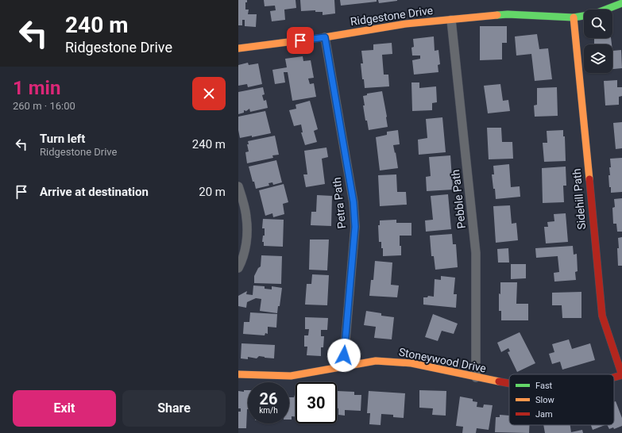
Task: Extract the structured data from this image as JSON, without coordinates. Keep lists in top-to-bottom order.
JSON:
{
  "streets": {
    "street": [
      "Ridgestone Drive",
      "Pebble Path",
      "Sidehill Path",
      "Petra Path",
      "Stoneywood Drive"
    ]
  },
  "crossings": [
    ["Ridgestone Drive", "Pebble Path"],
    ["Ridgestone Drive", "Sidehill Path"],
    ["Ridgestone Drive", "Petra Path"],
    ["Pebble Path", "Stoneywood Drive"],
    ["Sidehill Path", "Stoneywood Drive"],
    ["Petra Path", "Stoneywood Drive"]
  ],
  "legend": ["Fast", "Slow", "Jam"],
  "page": {
    "turn": ["240 m", "Ridgestone Drive"],
    "heading": ["1 min", "260 m · 16:00"],
    "list": [
      {
        "name": "Turn left",
        "note": "Ridgestone Drive",
        "value": "240 m"
      },
      {
        "name": "Arrive at destination",
        "value": "20 m"
      }
    ],
    "speed": "26 km/h",
    "limit": "30",
    "buttons": ["Exit", "Share"]
  }
}
